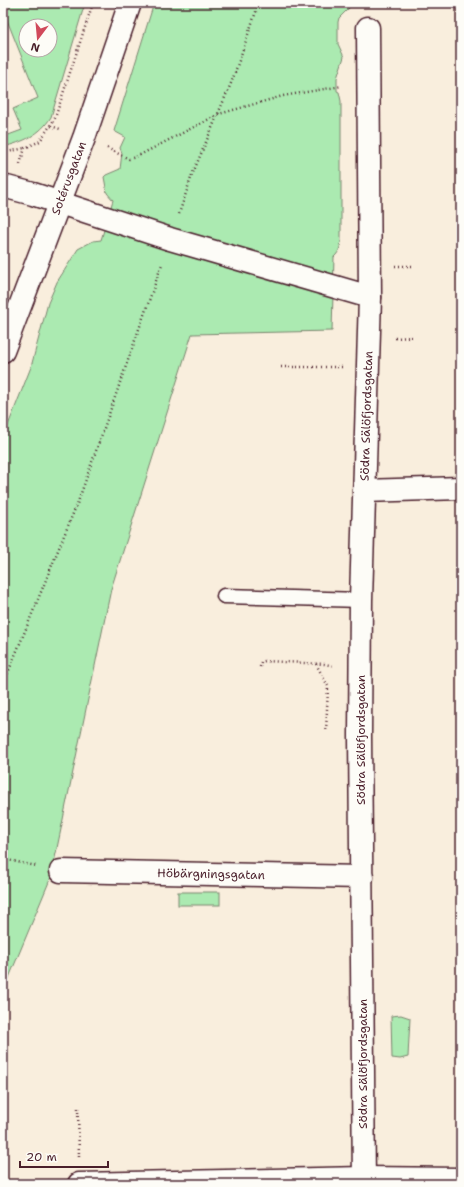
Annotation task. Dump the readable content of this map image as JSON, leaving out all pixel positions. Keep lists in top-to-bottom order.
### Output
{
  "streets": {
    "street": ["Sotérusgatan", "Södra Sälöfjordsgatan", "Höbärgningsgatan"]
  },
  "crossings": [
    ["Södra Sälöfjordsgatan", "Höbärgningsgatan"]
  ],
  "scale_bar": "20 m",
  "north": "bottom"
}
